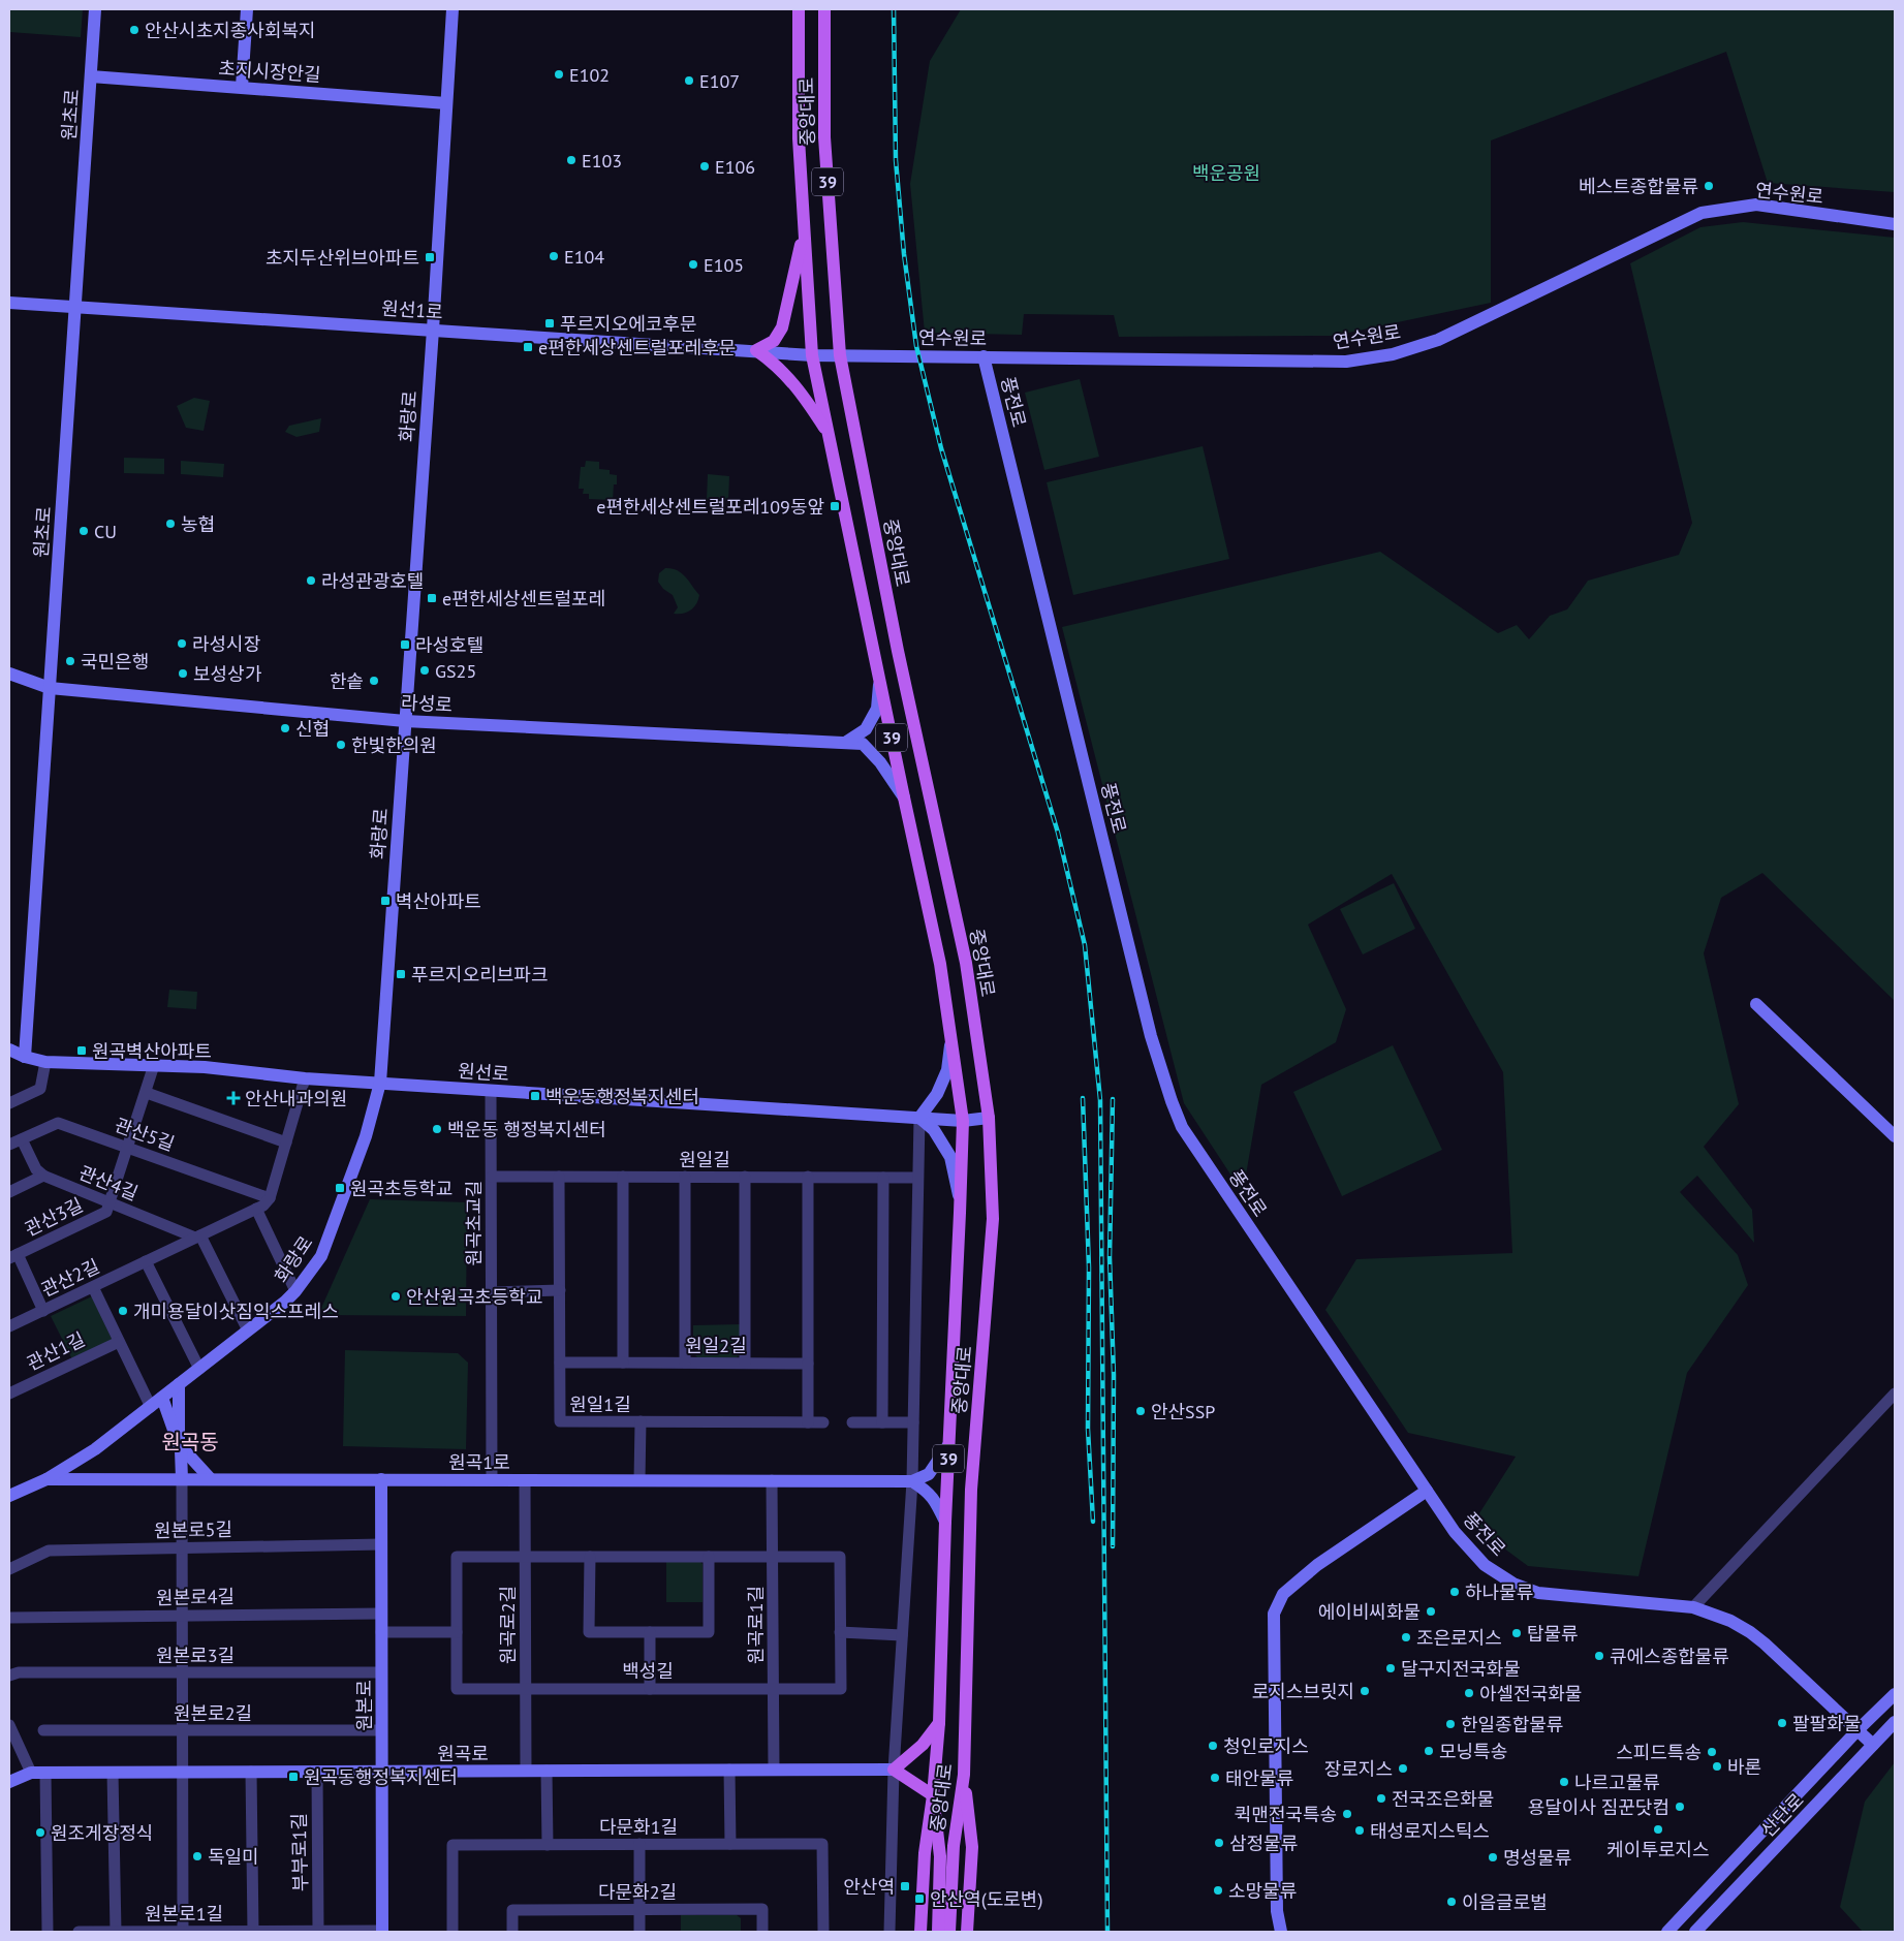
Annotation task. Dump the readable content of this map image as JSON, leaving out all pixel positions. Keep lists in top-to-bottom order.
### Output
{
  "streets": {
    "main road": ["중앙대로", "39"],
    "street": [
      "초지시장안길",
      "원초로",
      "연수원로",
      "원선1로",
      "풍전로",
      "화랑로",
      "라성로",
      "원선로",
      "관산5길",
      "원일길",
      "관산4길",
      "관산3길",
      "원곡초교길",
      "관산2길",
      "원일2길",
      "관산1길",
      "원일1길",
      "원곡1로",
      "원본로5길",
      "원본로4길",
      "원곡로2길",
      "원곡로1길",
      "원본로3길",
      "백성길",
      "원본로",
      "원본로2길",
      "원곡로",
      "산단로",
      "다문화1길",
      "부부로1길",
      "다문화2길",
      "원본로1길"
    ]
  },
  "crossings": [
    ["초지시장안길", "원초로"],
    ["초지시장안길", "화랑로"],
    ["중앙대로", "39"],
    ["중앙대로", "연수원로"],
    ["중앙대로", "원선1로"],
    ["중앙대로", "원선로"],
    ["원초로", "원선1로"],
    ["원초로", "라성로"],
    ["원초로", "원선로"],
    ["39", "연수원로"],
    ["39", "원선1로"],
    ["39", "라성로"],
    ["39", "원선로"],
    ["연수원로", "원선1로"],
    ["연수원로", "풍전로"],
    ["원선1로", "화랑로"],
    ["풍전로", "산단로"],
    ["화랑로", "라성로"],
    ["화랑로", "원선로"],
    ["화랑로", "원곡1로"],
    ["원선로", "원곡초교길"],
    ["관산5길", "관산2길"],
    ["원일길", "원곡초교길"],
    ["원일길", "원일1길"],
    ["관산4길", "관산3길"],
    ["관산4길", "관산2길"],
    ["원곡초교길", "원곡1로"],
    ["원일2길", "원일1길"],
    ["원곡1로", "원곡로2길"],
    ["원곡1로", "원곡로1길"],
    ["원곡1로", "원본로"],
    ["원본로5길", "원본로"],
    ["원본로4길", "원본로"],
    ["원곡로2길", "백성길"],
    ["원곡로2길", "원곡로"],
    ["원곡로1길", "백성길"],
    ["원곡로1길", "원곡로"],
    ["원본로3길", "원본로"],
    ["원본로", "원본로2길"],
    ["원본로", "원곡로"],
    ["원본로", "원본로1길"],
    ["원곡로", "부부로1길"],
    ["부부로1길", "원본로1길"]
  ],
  "districts": ["원곡동"],
  "parks": ["백운공원"],
  "places": {
    "other": [
      "안산시초지종사회복지",
      "E102",
      "E107",
      "E103",
      "E106",
      "베스트종합물류",
      "E104",
      "E105",
      "농협",
      "CU",
      "라성관광호텔",
      "라성시장",
      "국민은행",
      "GS25",
      "보성상가",
      "한솥",
      "신협",
      "한빛한의원",
      "백운동 행정복지센터",
      "안산원곡초등학교",
      "개미용달이삿짐익스프레스",
      "안산SSP",
      "하나물류",
      "에이비씨화물",
      "탑물류",
      "조은로지스",
      "큐에스종합물류",
      "달구지전국화물",
      "로지스브릿지",
      "아셀전국화물",
      "팔팔화물",
      "한일종합물류",
      "청인로지스",
      "모닝특송",
      "스피드특송",
      "바론",
      "장로지스",
      "태안물류",
      "나르고물류",
      "전국조은화물",
      "용달이사 짐꾼닷컴",
      "퀵맨전국특송",
      "케이투로지스",
      "태성로지스틱스",
      "원조게장정식",
      "삼정물류",
      "독일미",
      "명성물류",
      "소망물류",
      "이음글로벌"
    ],
    "transit": [
      "초지두산위브아파트",
      "푸르지오에코후문",
      "e편한세상센트럴포레후문",
      "e편한세상센트럴포레109동앞",
      "e편한세상센트럴포레",
      "라성호텔",
      "벽산아파트",
      "푸르지오리브파크",
      "원곡벽산아파트",
      "백운동행정복지센터",
      "원곡초등학교",
      "원곡동행정복지센터",
      "안산역",
      "안산역(도로변)"
    ],
    "health": ["안산내과의원"]
  }
}
